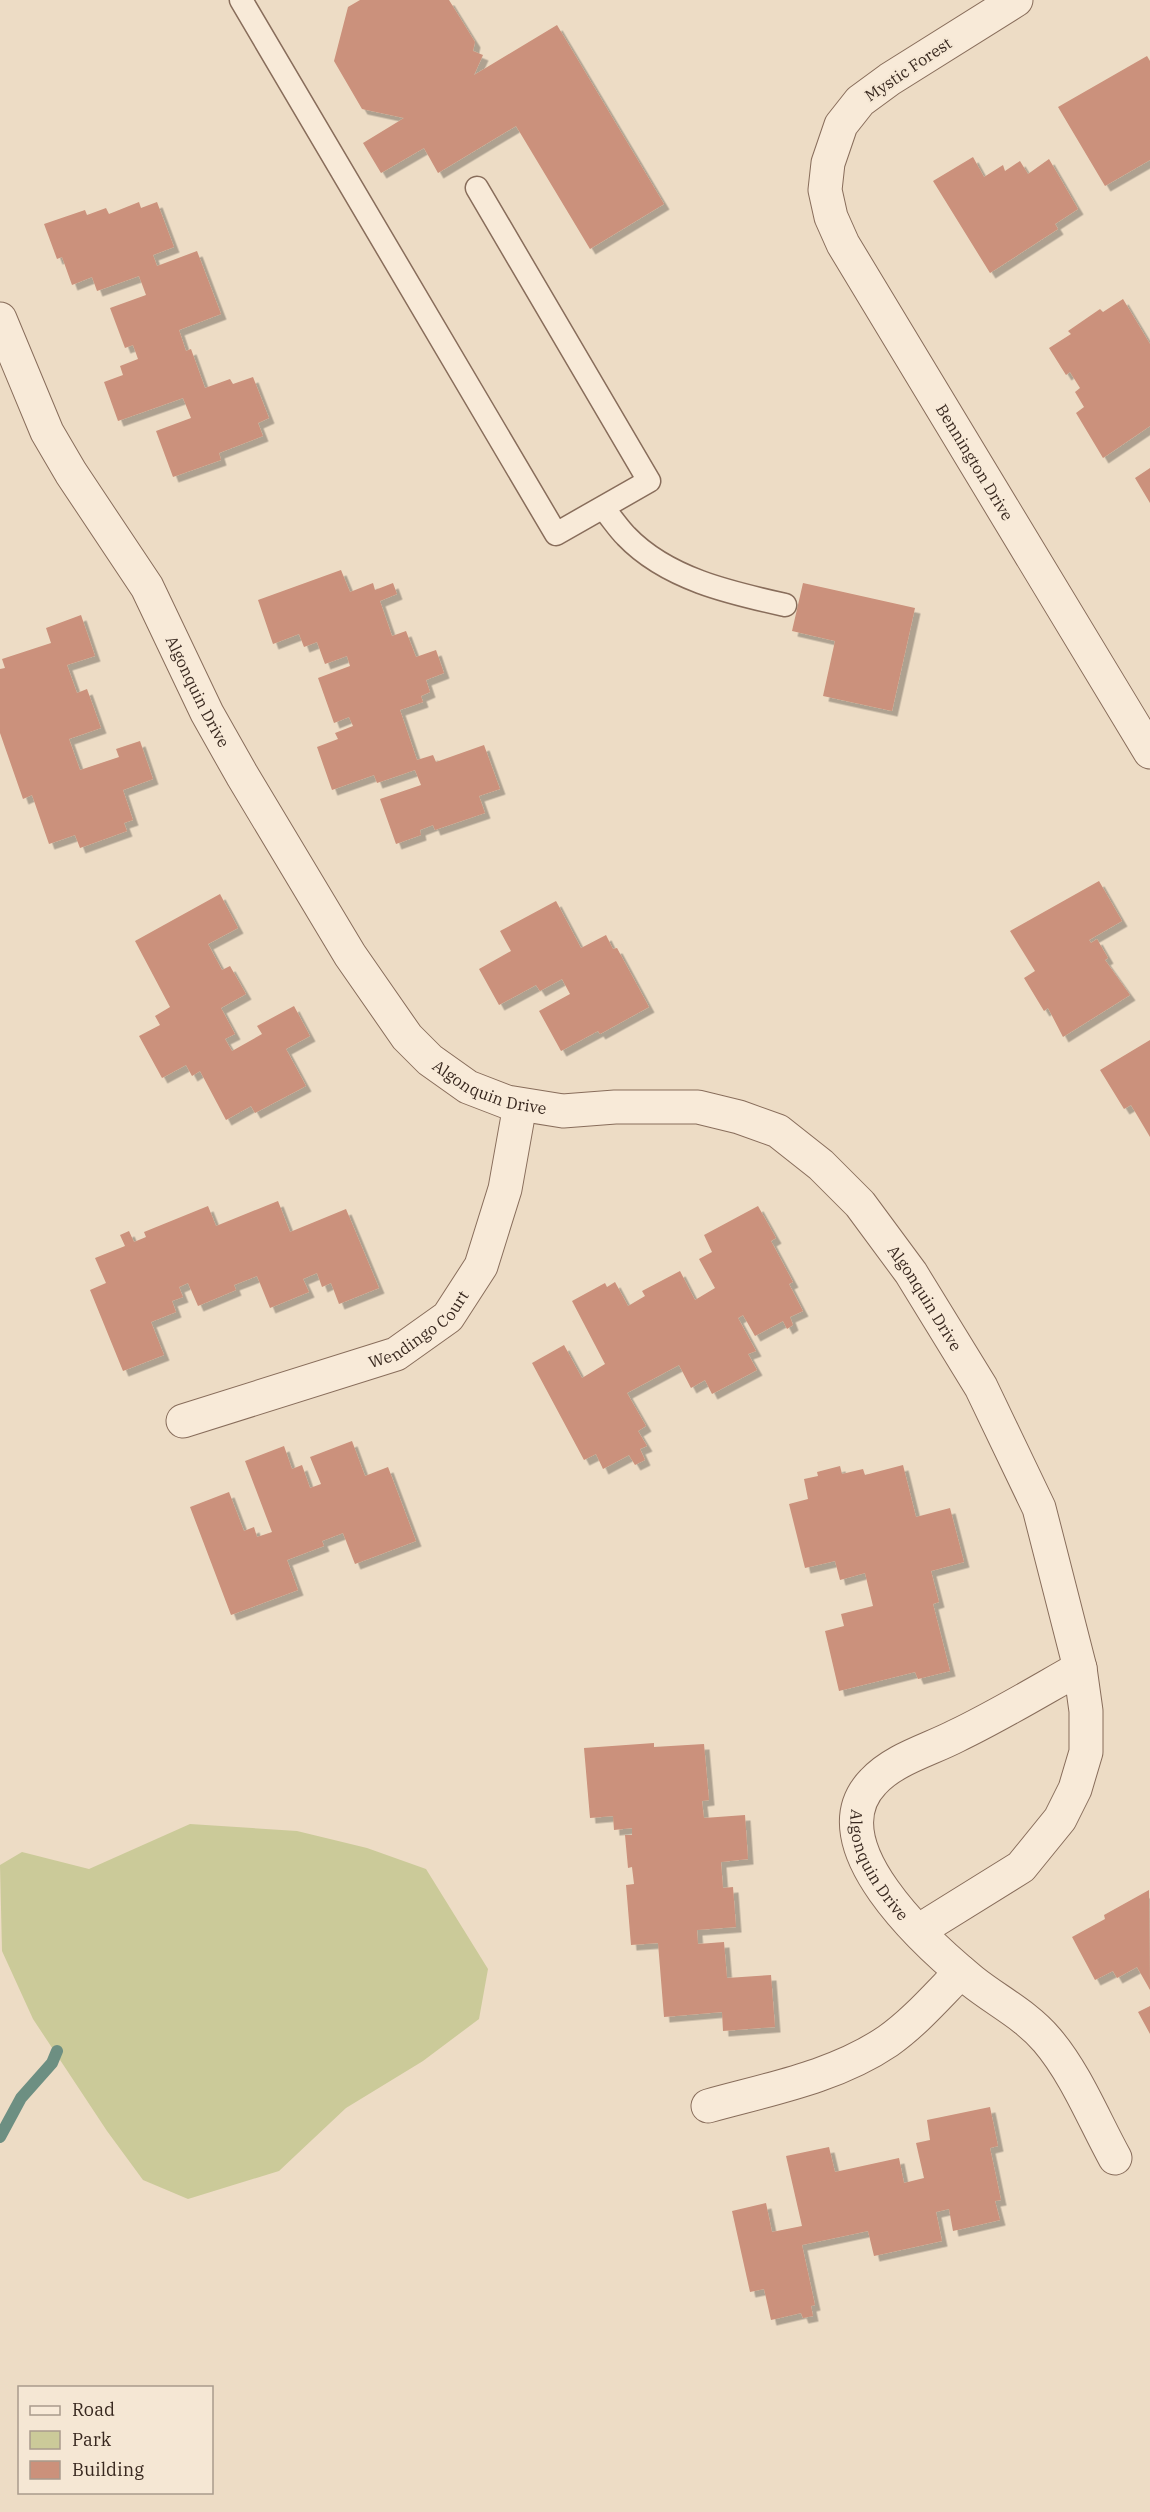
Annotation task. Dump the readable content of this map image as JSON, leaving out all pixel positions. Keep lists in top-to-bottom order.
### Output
{
  "streets": {
    "street": [
      "Mystic Forest",
      "Bennington Drive",
      "Algonquin Drive",
      "Wendingo Court"
    ]
  },
  "crossings": [
    ["Mystic Forest", "Bennington Drive"],
    ["Algonquin Drive", "Wendingo Court"]
  ],
  "legend": ["Road", "Park", "Building"]
}
